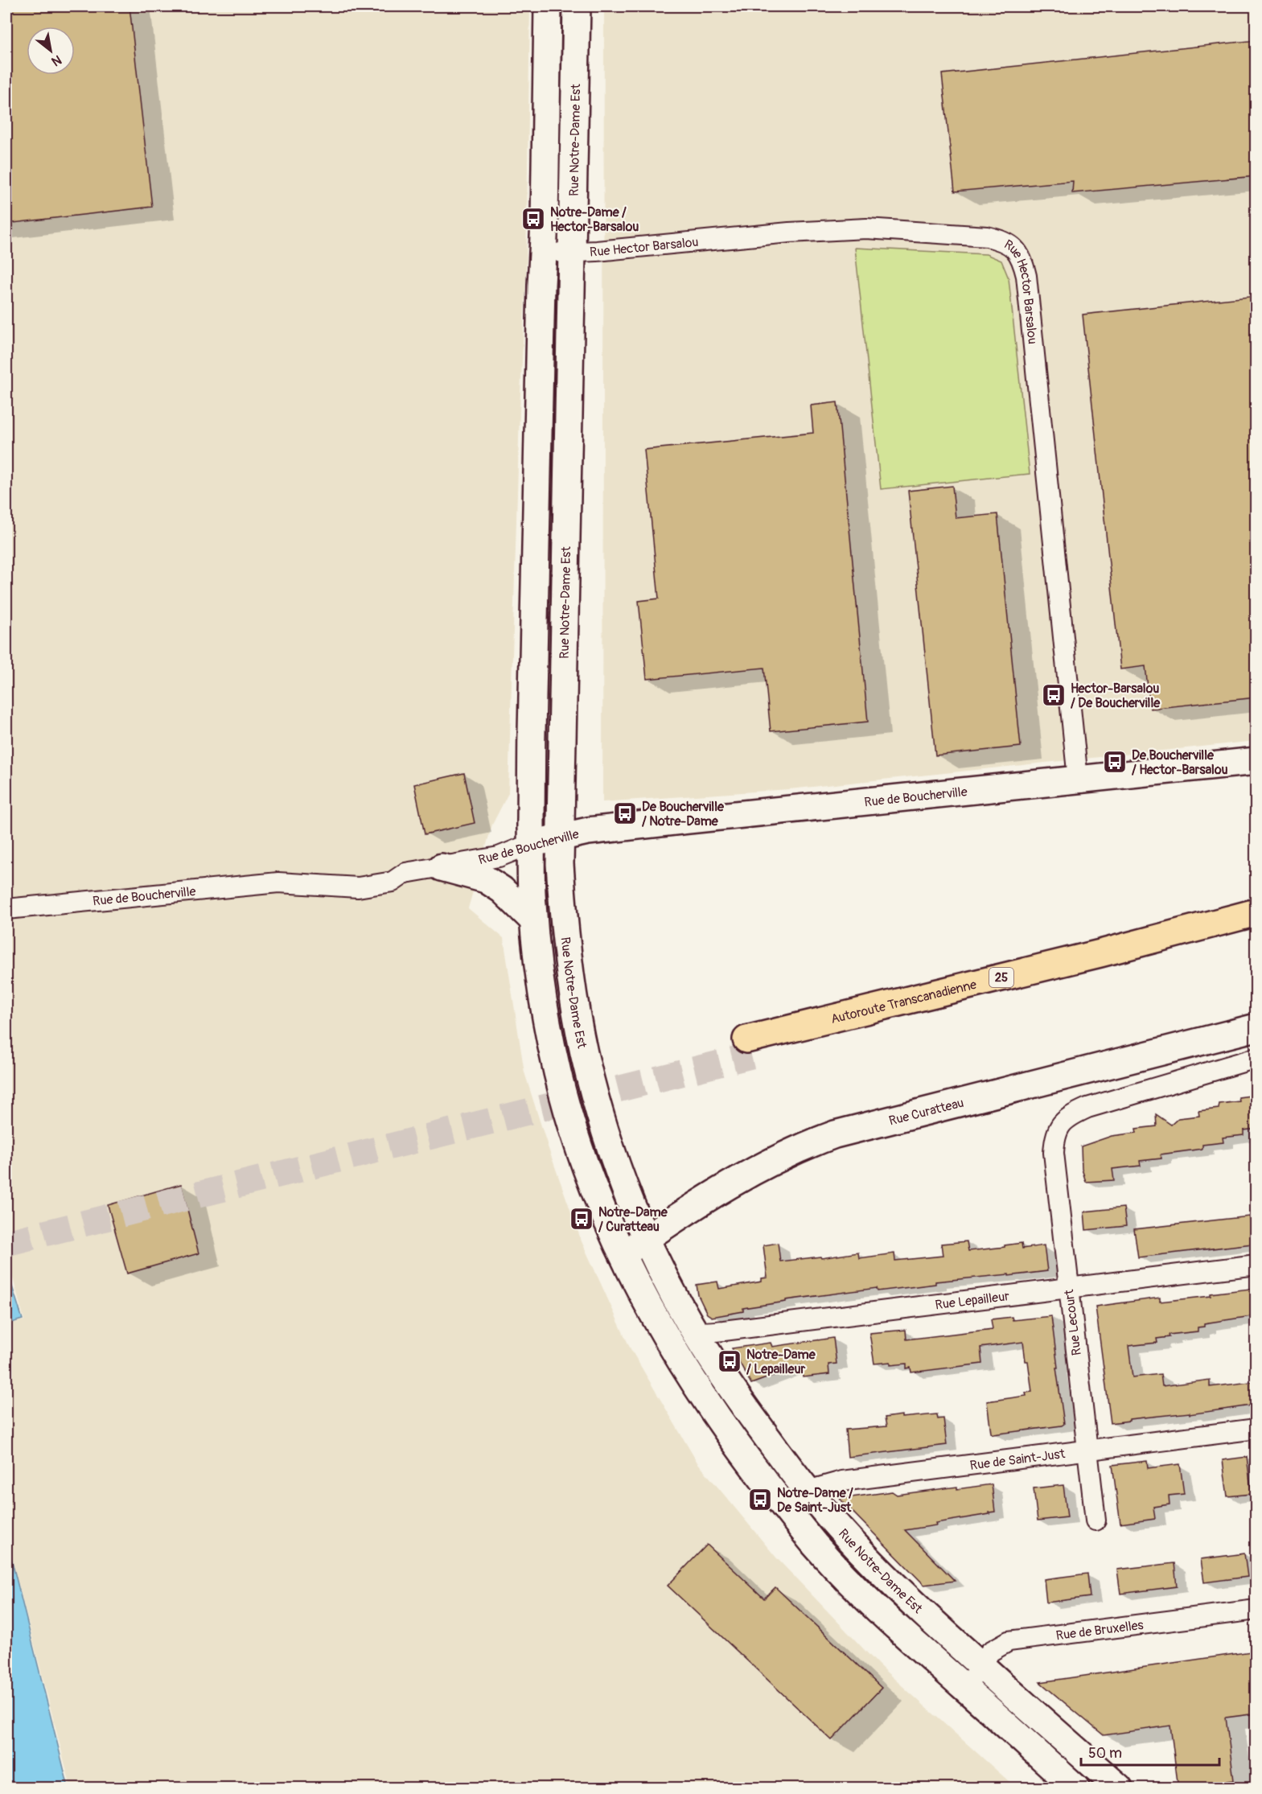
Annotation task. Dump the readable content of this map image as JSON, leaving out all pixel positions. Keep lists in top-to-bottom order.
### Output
{
  "streets": {
    "highway": ["25", "Autoroute Transcanadienne"],
    "main road": ["Rue Notre-Dame Est", "Rue de Boucherville", "Rue Curatteau"],
    "street": [
      "Rue Hector Barsalou",
      "Rue Lepailleur",
      "Rue Lecourt",
      "Rue de Saint-Just",
      "Rue de Bruxelles"
    ]
  },
  "crossings": [
    ["Rue Notre-Dame Est", "Rue Hector Barsalou"],
    ["Rue Notre-Dame Est", "Rue de Boucherville"],
    ["Rue Notre-Dame Est", "Rue Curatteau"],
    ["Rue Notre-Dame Est", "Rue Lepailleur"],
    ["Rue Notre-Dame Est", "Rue de Saint-Just"],
    ["Rue Notre-Dame Est", "Rue de Bruxelles"],
    ["Rue Hector Barsalou", "Rue de Boucherville"],
    ["Rue Lepailleur", "Rue Lecourt"],
    ["Rue Lecourt", "Rue de Saint-Just"]
  ],
  "places": {
    "bus stop": [
      "Notre-Dame / Hector-Barsalou",
      "Hector-Barsalou / De Boucherville",
      "De Boucherville / Hector-Barsalou",
      "De Boucherville / Notre-Dame",
      "Notre-Dame / Curatteau",
      "Notre-Dame / Lepailleur",
      "Notre-Dame / De Saint-Just"
    ]
  },
  "scale_bar": "50 m",
  "north": "bottom right"
}
